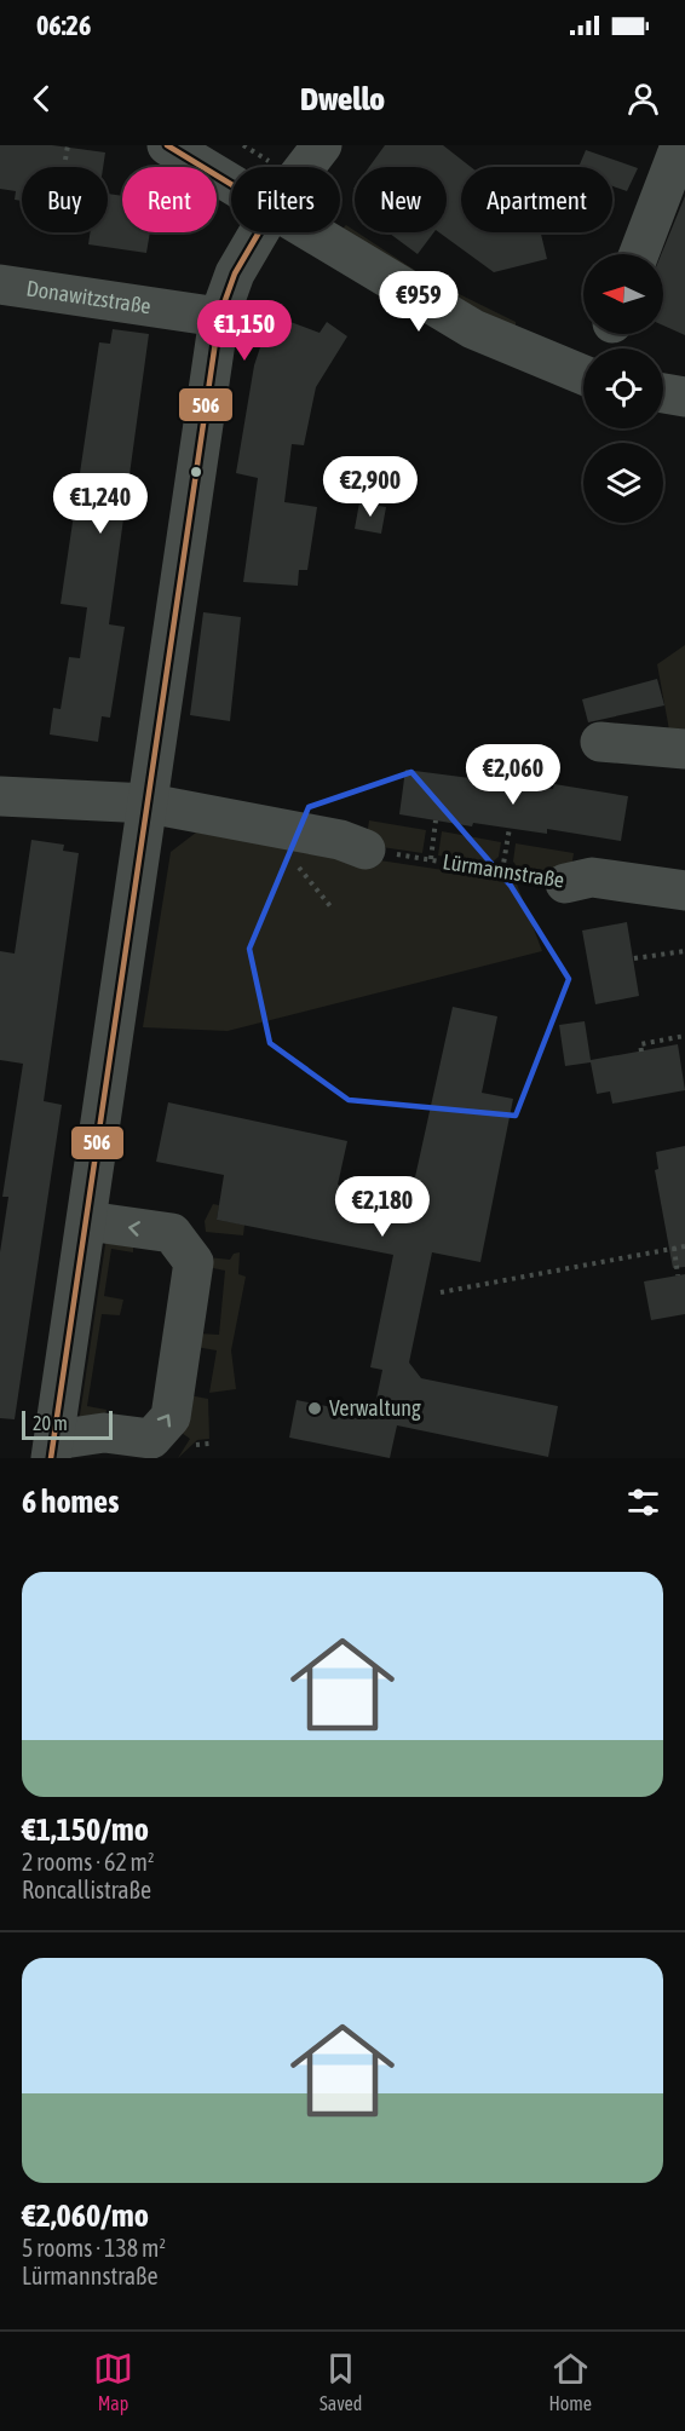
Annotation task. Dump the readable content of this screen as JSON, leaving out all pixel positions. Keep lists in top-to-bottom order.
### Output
{
  "streets": {
    "street": ["Donawitzstraße", "Lürmannstraße"]
  },
  "places": ["Verwaltung"],
  "lines": ["transit line 506"],
  "scale_bar": "20 m",
  "north": "left",
  "page": {
    "status": "06:26",
    "header": "Dwello",
    "chip": [
      "Buy",
      "Rent",
      "Filters",
      "New",
      "Apartment"
    ],
    "price": [
      "€959",
      "€1,150",
      "€2,900",
      "€1,240",
      "€2,060",
      "€2,180"
    ],
    "scale": "20 m",
    "heading": "6 homes",
    "list": [
      {
        "name": "€1,150/mo",
        "note": "2 rooms · 62 m² · Roncallistraße"
      },
      {
        "name": "€2,060/mo",
        "note": "5 rooms · 138 m² · Lürmannstraße"
      }
    ],
    "tabs": ["Map", "Saved", "Home"]
  }
}
